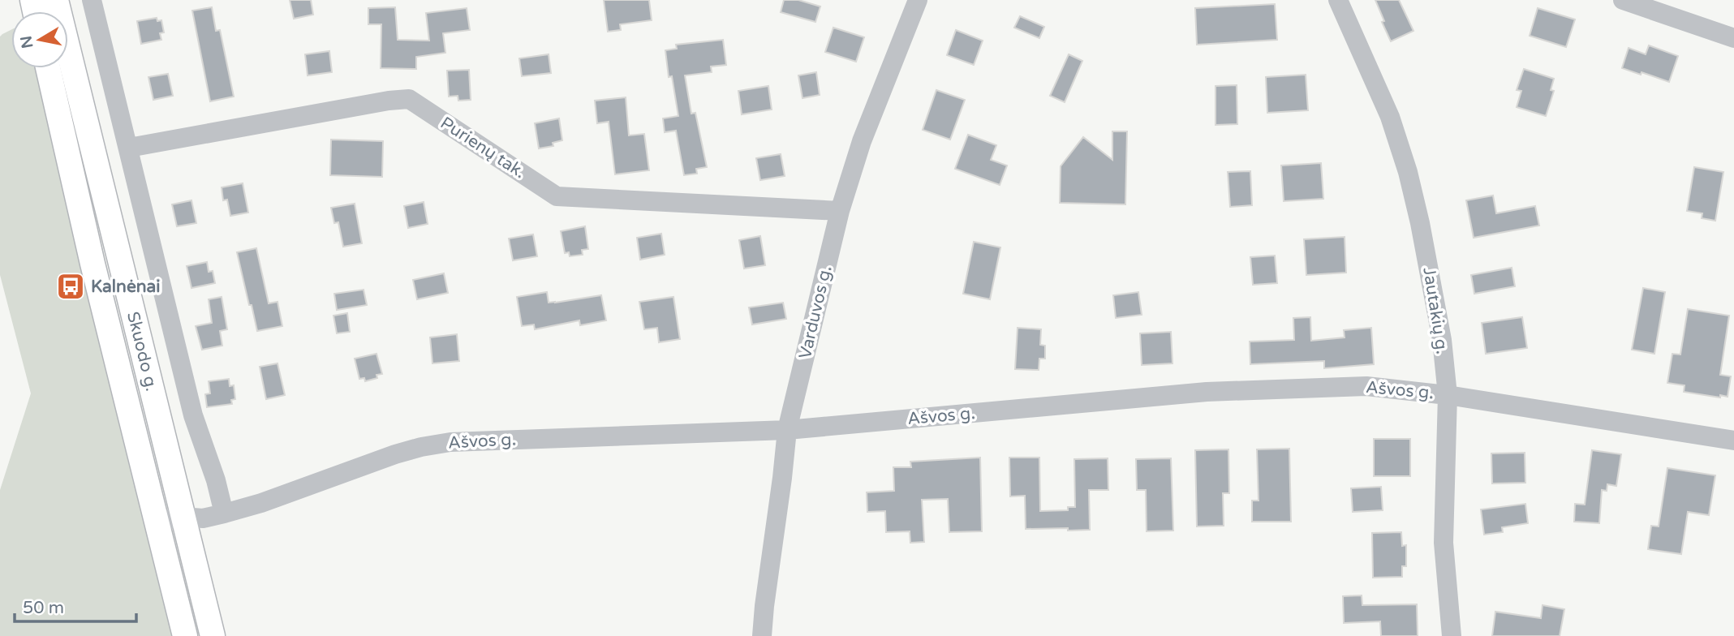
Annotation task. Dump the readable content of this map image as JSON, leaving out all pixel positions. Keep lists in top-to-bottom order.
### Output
{
  "streets": {
    "main road": ["Skuodo g."],
    "street": [
      "Purienų tak.",
      "Jautakių g.",
      "Varduvos g.",
      "Ašvos g."
    ]
  },
  "crossings": [
    ["Purienų tak.", "Varduvos g."],
    ["Jautakių g.", "Ašvos g."],
    ["Varduvos g.", "Ašvos g."],
    ["Skuodo g.", "Ašvos g."]
  ],
  "places": {
    "bus stop": ["Kalnėnai"]
  },
  "scale_bar": "50 m",
  "north": "left"
}
